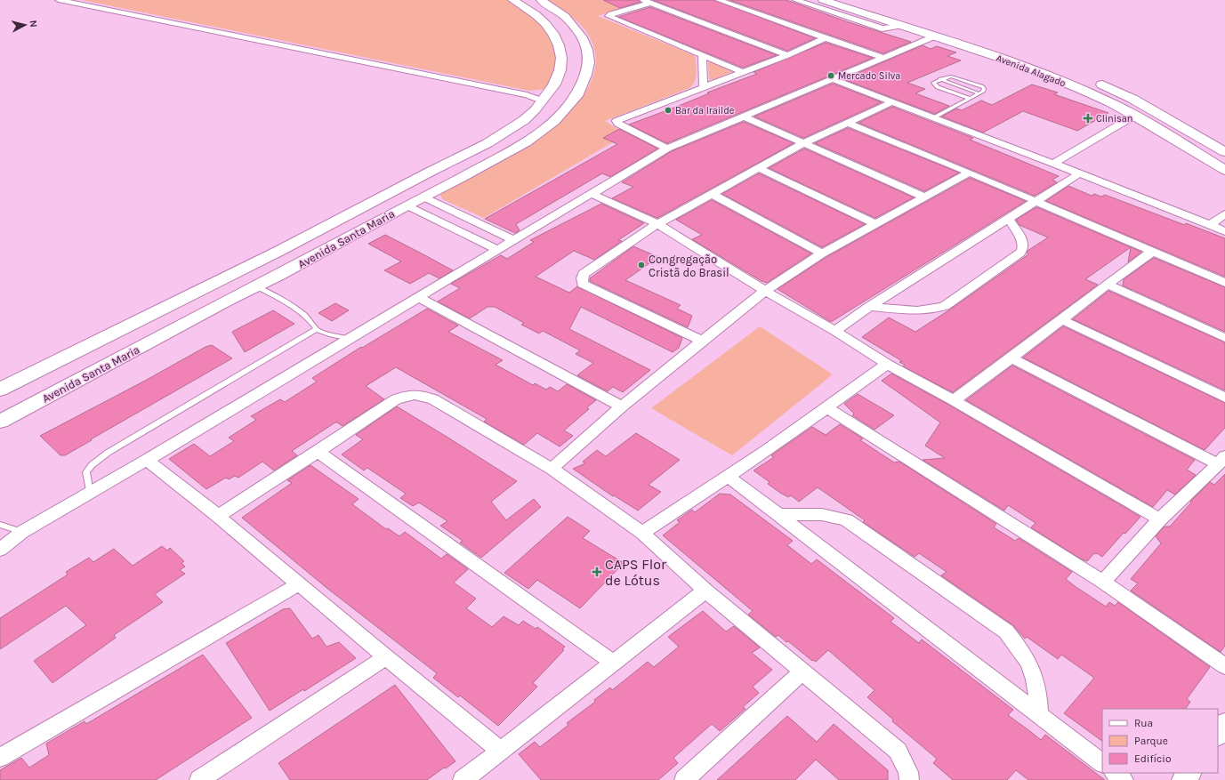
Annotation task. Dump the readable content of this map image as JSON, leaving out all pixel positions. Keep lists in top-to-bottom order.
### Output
{
  "streets": {
    "main road": ["Avenida Alagado", "Avenida Santa Maria"]
  },
  "places": {
    "other": ["Mercado Silva", "Bar da Irailde", "Congregação Cristã do Brasil"],
    "health": ["Clinisan", "CAPS Flor de Lótus"]
  },
  "legend": ["Rua", "Parque", "Edifício"],
  "north": "right"
}
